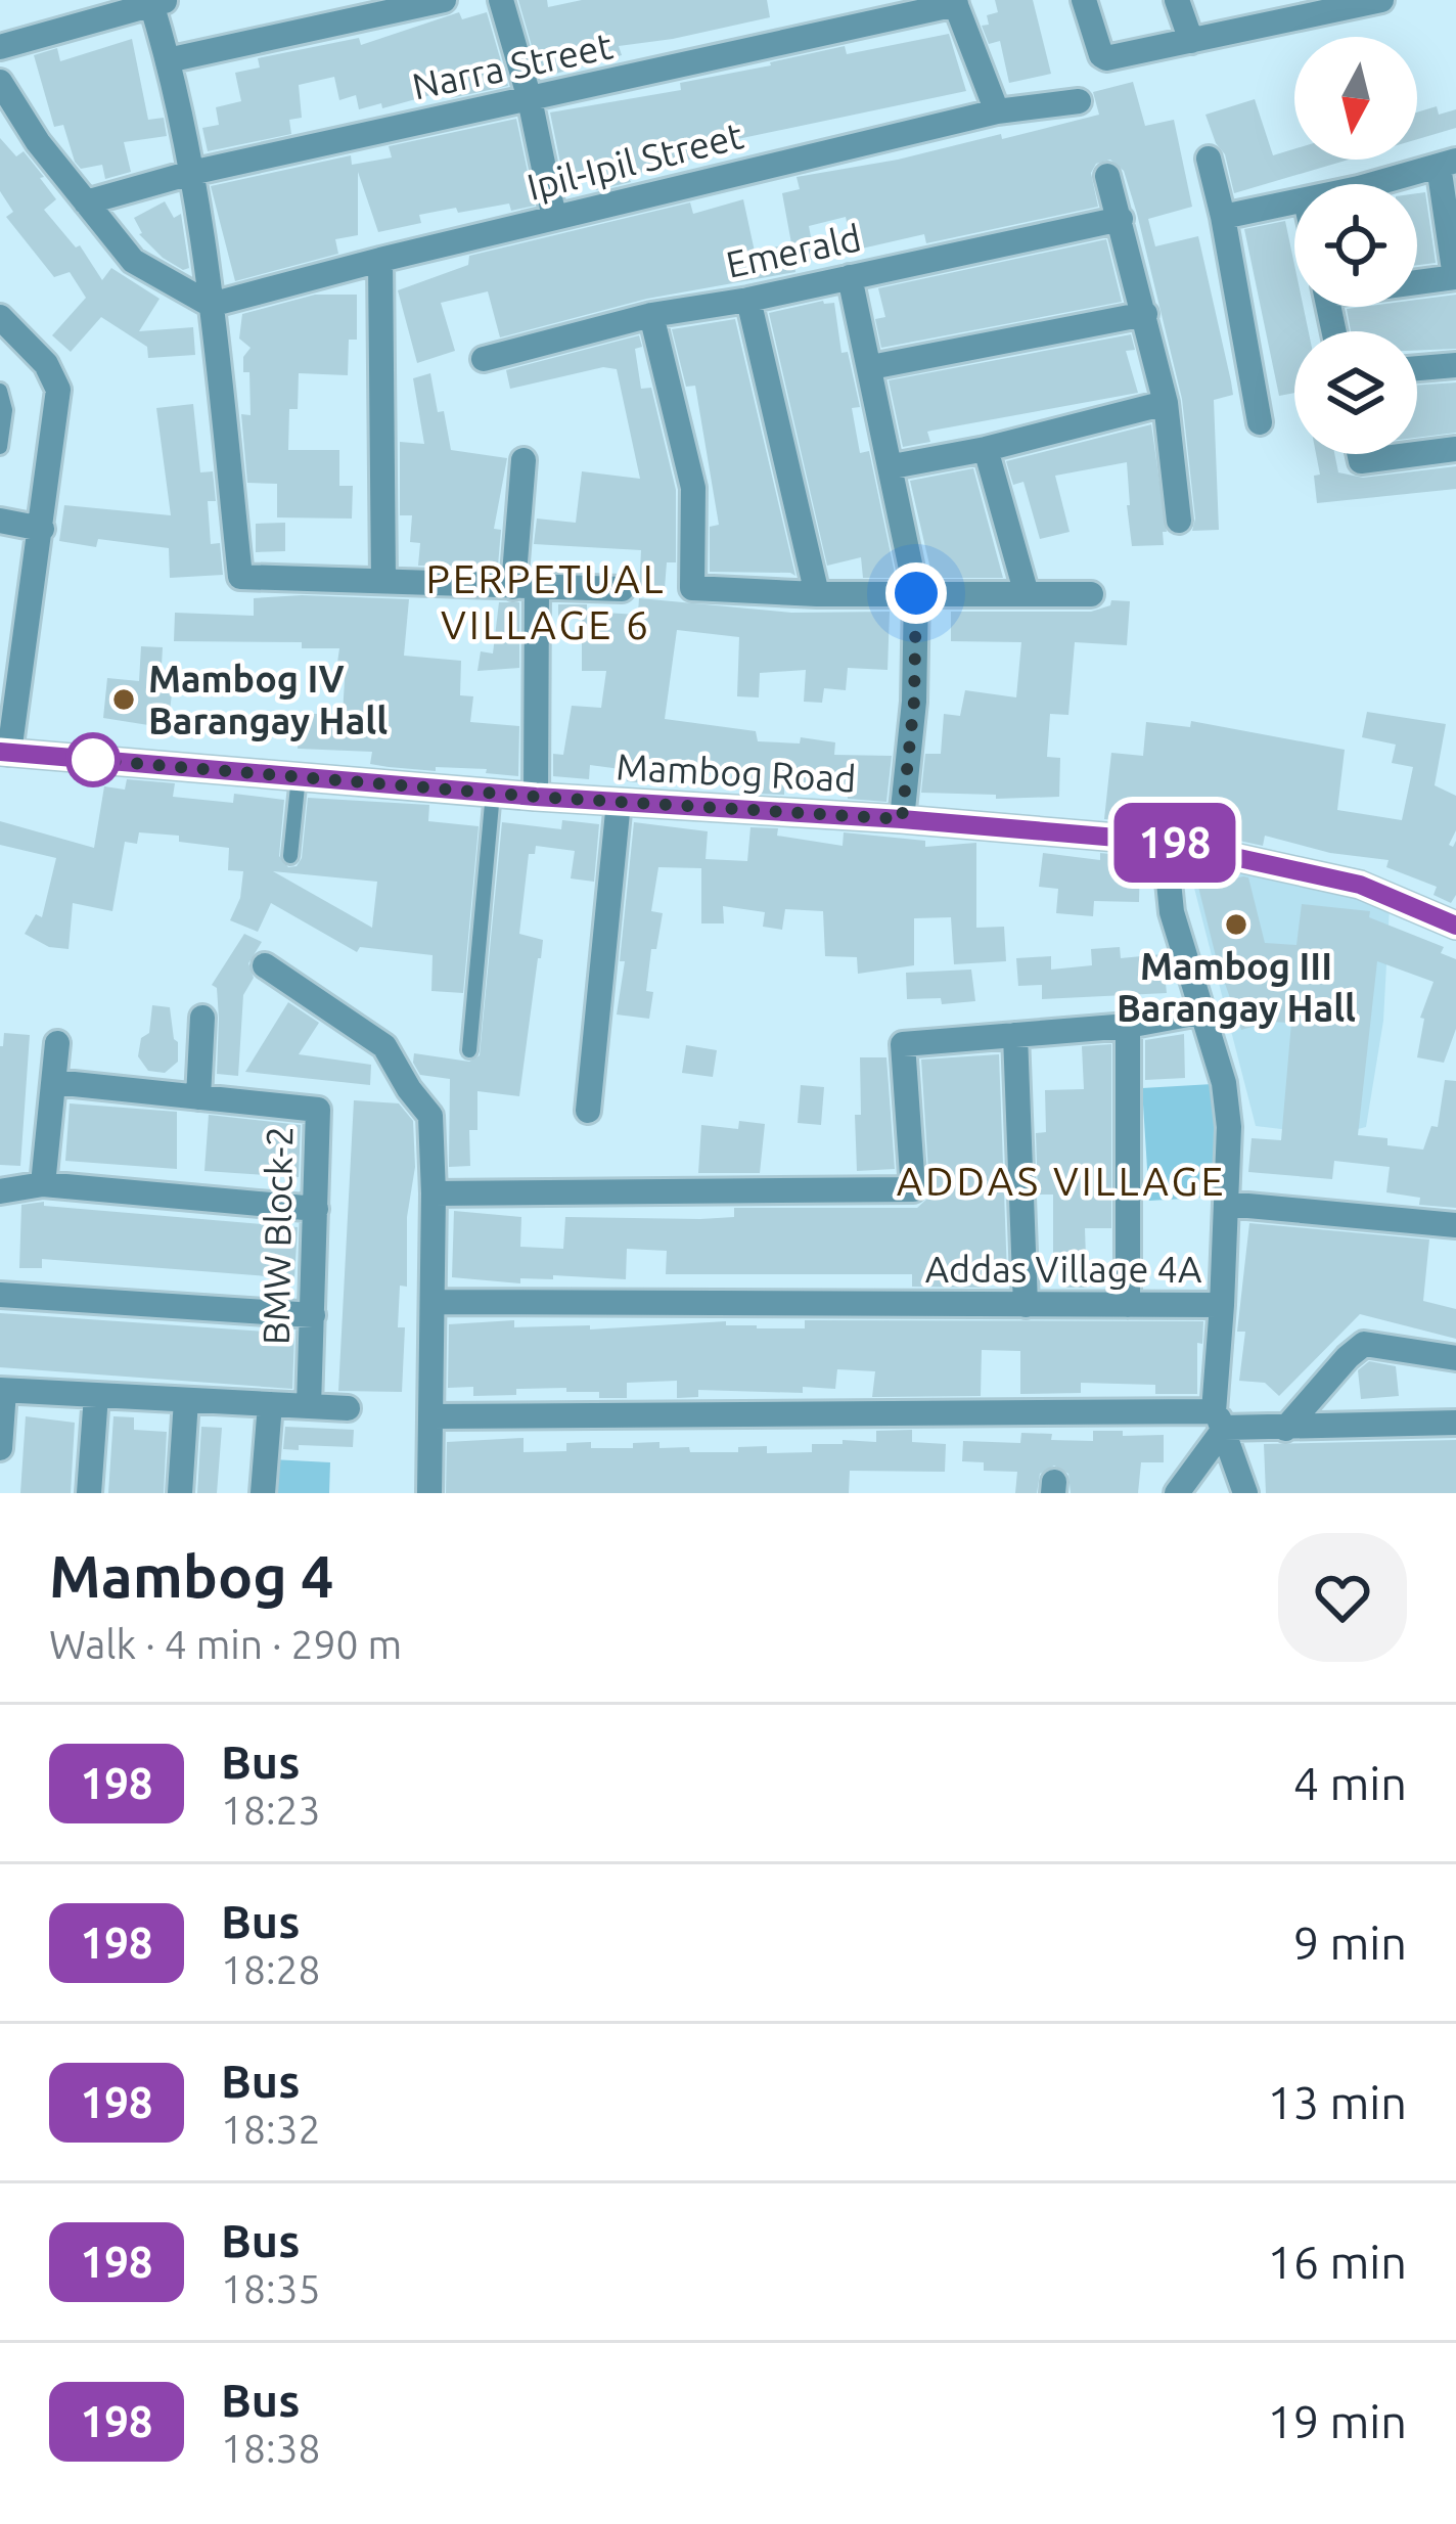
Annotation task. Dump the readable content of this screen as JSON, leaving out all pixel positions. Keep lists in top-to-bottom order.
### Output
{
  "streets": {
    "main road": ["Mambog Road"],
    "street": [
      "Narra Street",
      "Ipil-Ipil Street",
      "Emerald",
      "BMW Block-2",
      "Addas Village 4A"
    ]
  },
  "crossings": [
    ["Mambog Road", "Addas Village 4A"]
  ],
  "districts": ["PERPETUAL VILLAGE 6", "ADDAS VILLAGE"],
  "places": ["Mambog IV Barangay Hall", "Mambog III Barangay Hall"],
  "lines": ["bus line 198"],
  "north": "bottom",
  "page": {
    "on_map": "198",
    "heading": ["Mambog 4", "Walk · 4 min · 290 m"],
    "list": [
      {
        "mark": "198",
        "name": "Bus",
        "note": "18:23",
        "value": "4 min"
      },
      {
        "mark": "198",
        "name": "Bus",
        "note": "18:28",
        "value": "9 min"
      },
      {
        "mark": "198",
        "name": "Bus",
        "note": "18:32",
        "value": "13 min"
      },
      {
        "mark": "198",
        "name": "Bus",
        "note": "18:35",
        "value": "16 min"
      },
      {
        "mark": "198",
        "name": "Bus",
        "note": "18:38",
        "value": "19 min"
      }
    ]
  }
}
